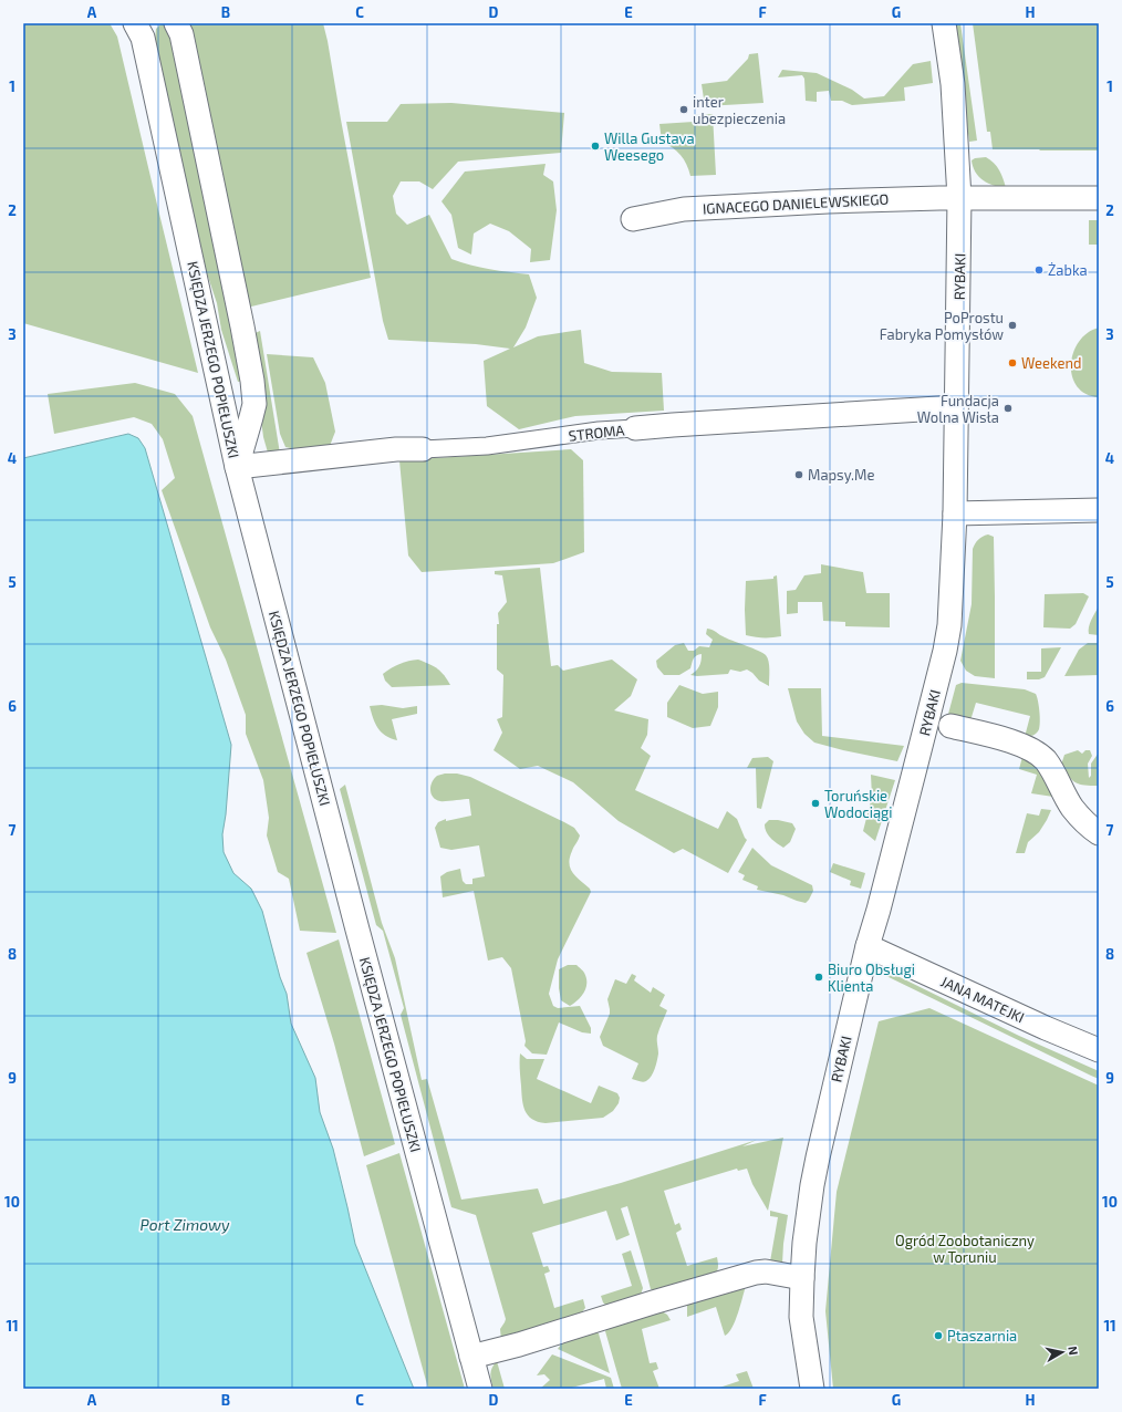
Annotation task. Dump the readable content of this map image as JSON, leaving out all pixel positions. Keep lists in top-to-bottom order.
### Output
{
  "streets": {
    "street": [
      "IGNACEGO DANIELEWSKIEGO",
      "RYBAKI",
      "KSIĘDZA JERZEGO POPIEŁUSZKI",
      "STROMA",
      "JANA MATEJKI"
    ]
  },
  "crossings": [
    ["IGNACEGO DANIELEWSKIEGO", "RYBAKI"],
    ["RYBAKI", "STROMA"],
    ["RYBAKI", "JANA MATEJKI"],
    ["KSIĘDZA JERZEGO POPIEŁUSZKI", "STROMA"]
  ],
  "water": ["Port Zimowy"],
  "parks": ["Ogród Zoobotaniczny w Toruniu"],
  "places": [
    "inter ubezpieczenia",
    "Willa Gustava Weesego",
    "Żabka",
    "PoProstu Fabryka Pomysłów",
    "Weekend",
    "Fundacja Wolna Wisła",
    "Mapsy.Me",
    "Toruńskie Wodociągi",
    "Biuro Obsługi Klienta",
    "Ptaszarnia"
  ],
  "north": "right",
  "grid": {
    "columns": [
      "A",
      "B",
      "C",
      "D",
      "E",
      "F",
      "G",
      "H"
    ],
    "rows": [
      "1",
      "2",
      "3",
      "4",
      "5",
      "6",
      "7",
      "8",
      "9",
      "10",
      "11"
    ]
  }
}
